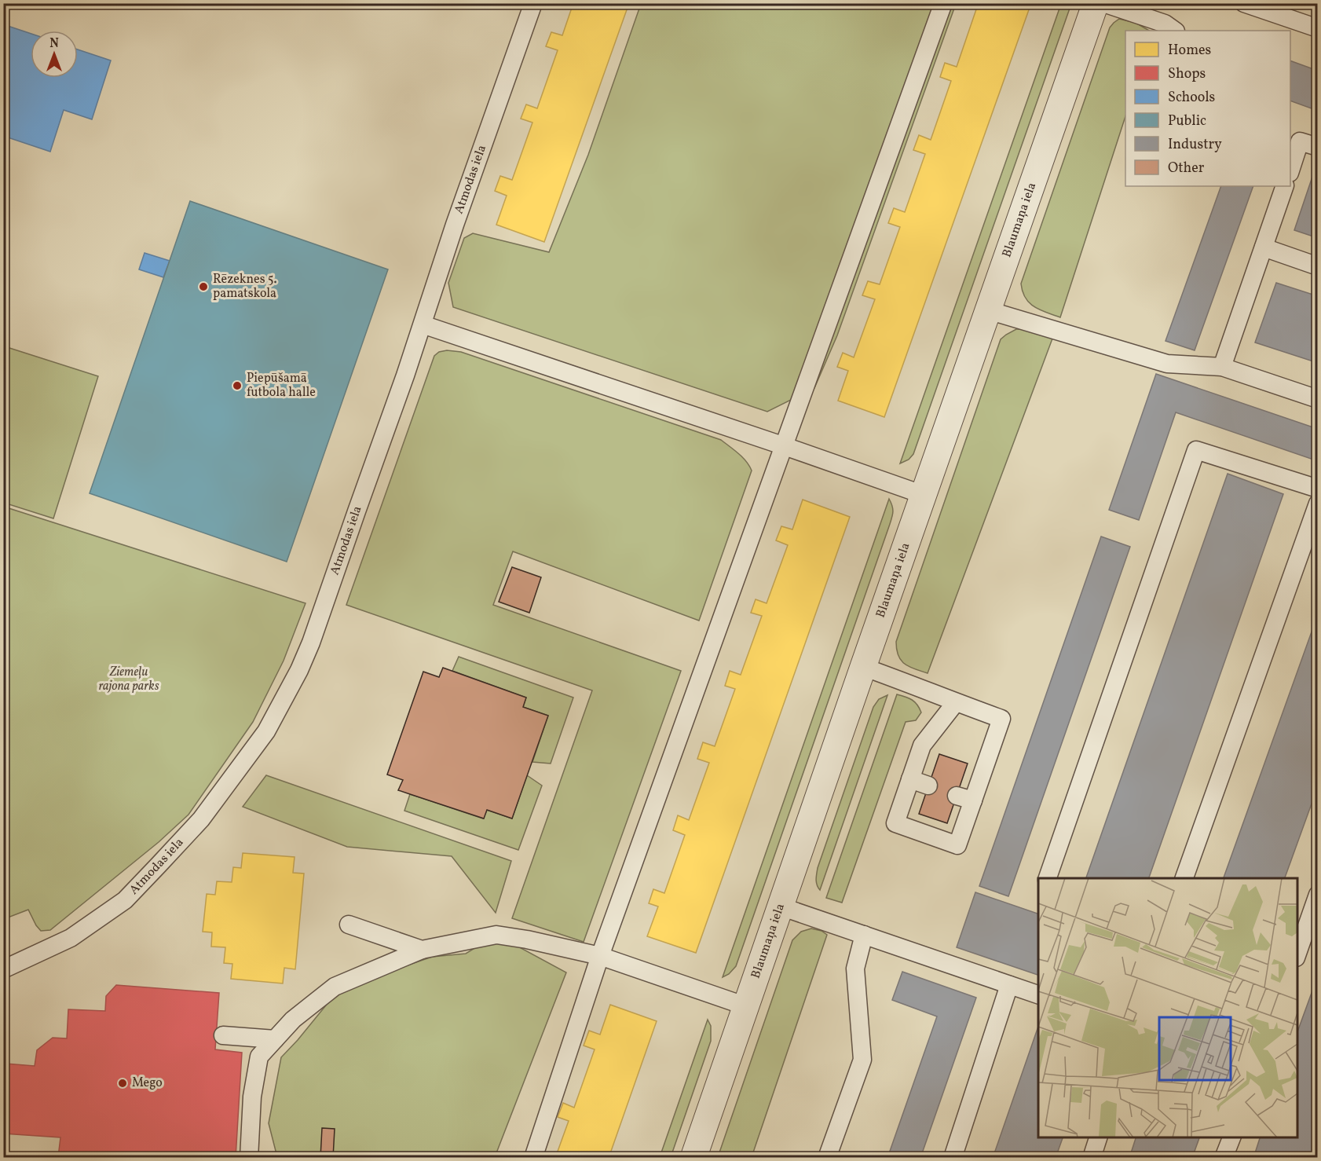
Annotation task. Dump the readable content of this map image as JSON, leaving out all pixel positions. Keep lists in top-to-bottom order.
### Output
{
  "streets": {
    "street": ["Blaumaņa iela"],
    "lane": ["Atmodas iela"]
  },
  "parks": ["Ziemeļu rajona parks"],
  "places": ["Rēzeknes 5. pamatskola", "Piepūšamā futbola halle", "Mego"],
  "legend": [
    "Homes",
    "Shops",
    "Schools",
    "Public",
    "Industry",
    "Other"
  ],
  "north": "top"
}
